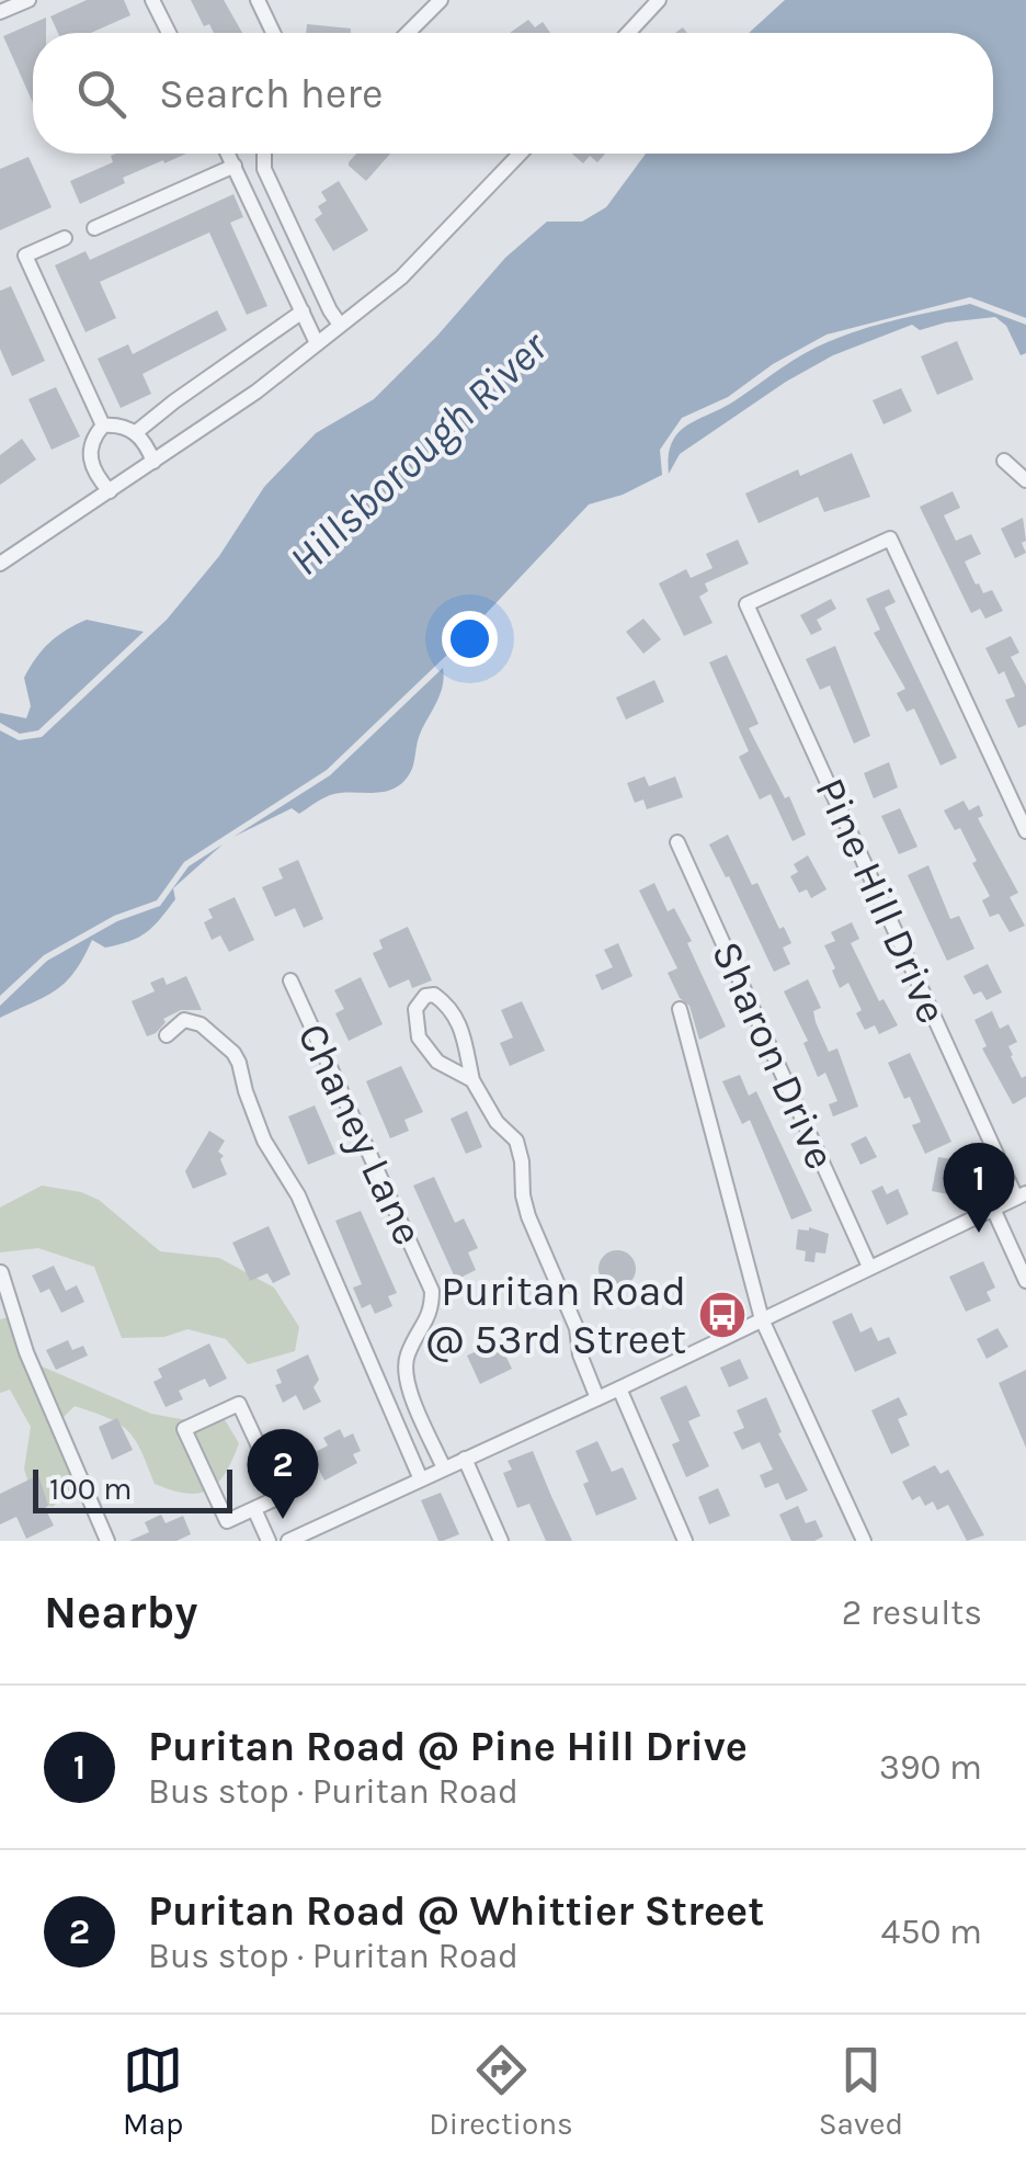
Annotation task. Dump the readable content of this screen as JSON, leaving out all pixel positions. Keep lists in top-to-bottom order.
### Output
{
  "streets": {
    "street": ["Pine Hill Drive", "Sharon Drive", "Chaney Lane"]
  },
  "water": ["Hillsborough River"],
  "places": {
    "bus stop": ["Puritan Road @ 53rd Street"]
  },
  "scale_bar": "100 m",
  "page": {
    "search": "Search here",
    "pins": ["1", "2"],
    "scale": "100 m",
    "heading": ["Nearby", "2 results"],
    "list": [
      {
        "mark": "1",
        "name": "Puritan Road @ Pine Hill Drive",
        "note": "Bus stop · Puritan Road",
        "value": "390 m"
      },
      {
        "mark": "2",
        "name": "Puritan Road @ Whittier Street",
        "note": "Bus stop · Puritan Road",
        "value": "450 m"
      }
    ],
    "nav": ["Map", "Directions", "Saved"]
  }
}
